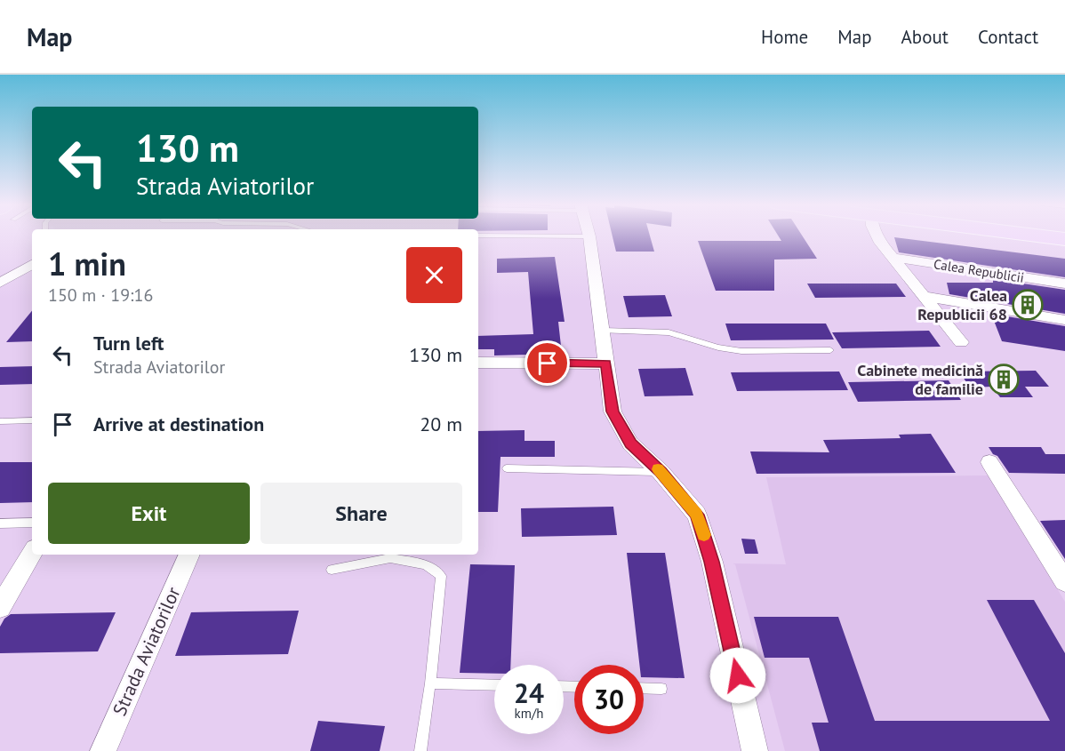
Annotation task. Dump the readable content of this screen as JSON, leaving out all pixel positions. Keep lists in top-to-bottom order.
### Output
{
  "streets": {
    "street": ["Calea Republicii", "Strada Aviatorilor"]
  },
  "places": {
    "building": ["Calea Republicii 68", "Cabinete medicină de familie"]
  },
  "page": {
    "header": "Map",
    "nav": [
      "Home",
      "Map",
      "About",
      "Contact"
    ],
    "turn": ["130 m", "Strada Aviatorilor"],
    "heading": ["1 min", "150 m · 19:16"],
    "list": [
      {
        "name": "Turn left",
        "note": "Strada Aviatorilor",
        "value": "130 m"
      },
      {
        "name": "Arrive at destination",
        "value": "20 m"
      }
    ],
    "buttons": ["Exit", "Share"],
    "speed": "24 km/h",
    "limit": "30"
  }
}
